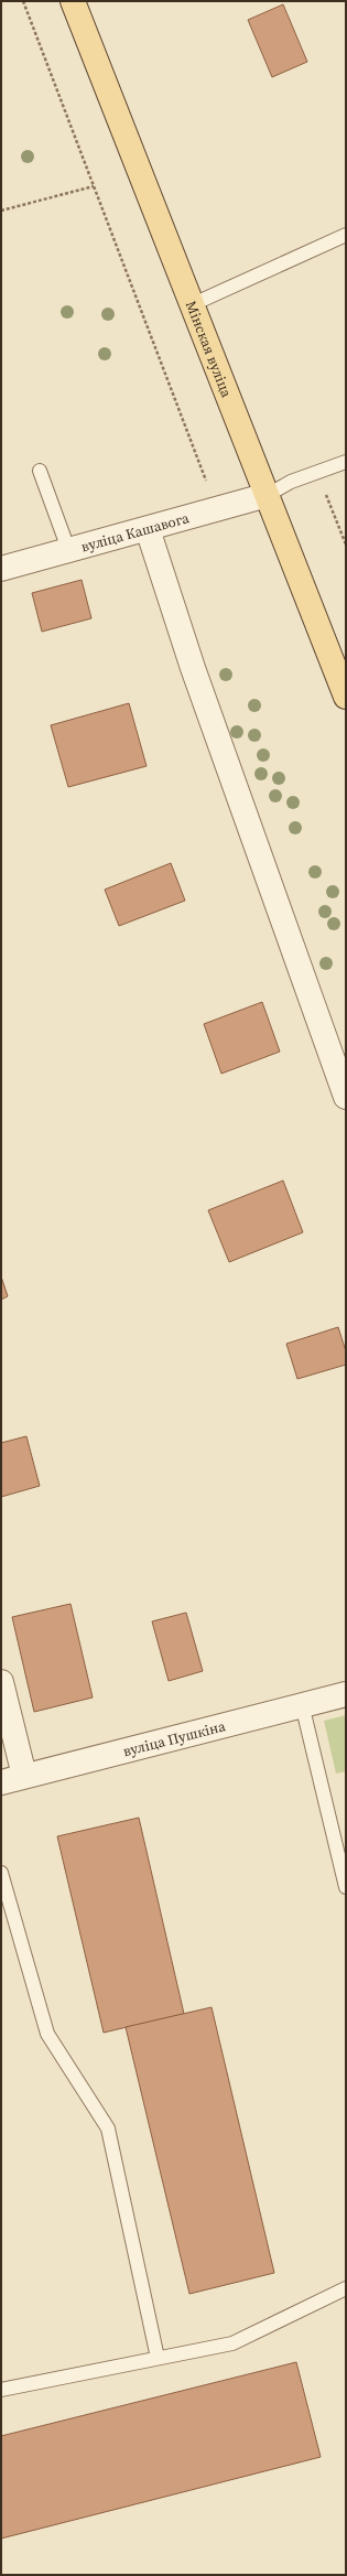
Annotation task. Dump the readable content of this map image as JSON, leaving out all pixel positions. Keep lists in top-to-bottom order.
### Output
{
  "streets": {
    "main road": ["Мінская вуліца"],
    "street": ["вуліца Кашавога", "вуліца Пушкіна"]
  },
  "crossings": [
    ["Мінская вуліца", "вуліца Кашавога"]
  ]
}
